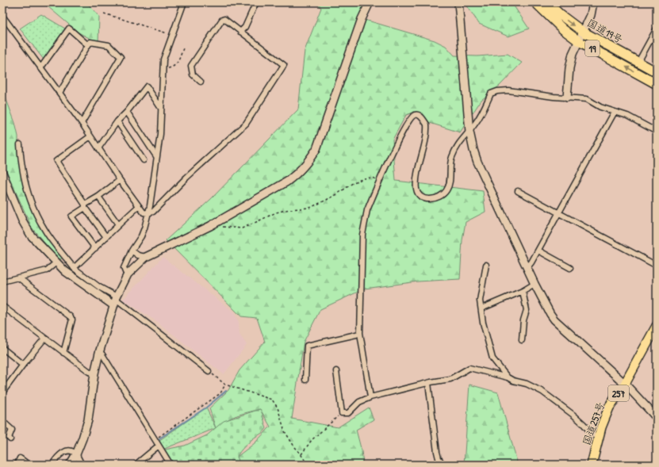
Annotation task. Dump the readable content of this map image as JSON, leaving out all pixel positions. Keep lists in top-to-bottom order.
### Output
{
  "streets": {
    "highway": [
      "国道19号",
      "19",
      "257",
      "国道257号"
    ]
  }
}
